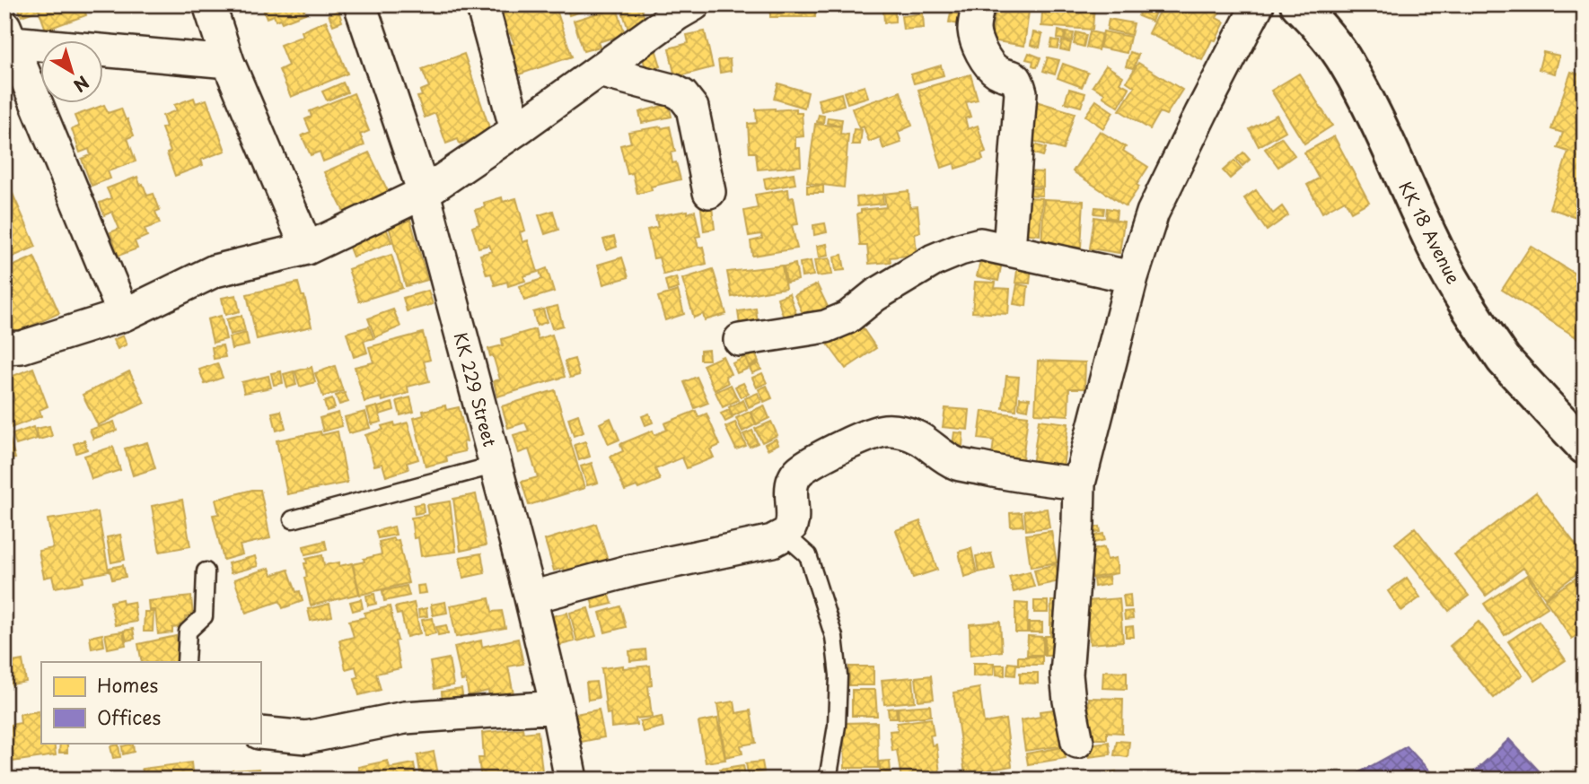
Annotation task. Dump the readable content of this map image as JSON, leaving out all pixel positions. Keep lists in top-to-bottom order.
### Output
{
  "streets": {
    "main road": ["KK 18 Avenue"],
    "street": ["KK 229 Street"]
  },
  "legend": ["Homes", "Offices"],
  "north": "bottom right"
}
